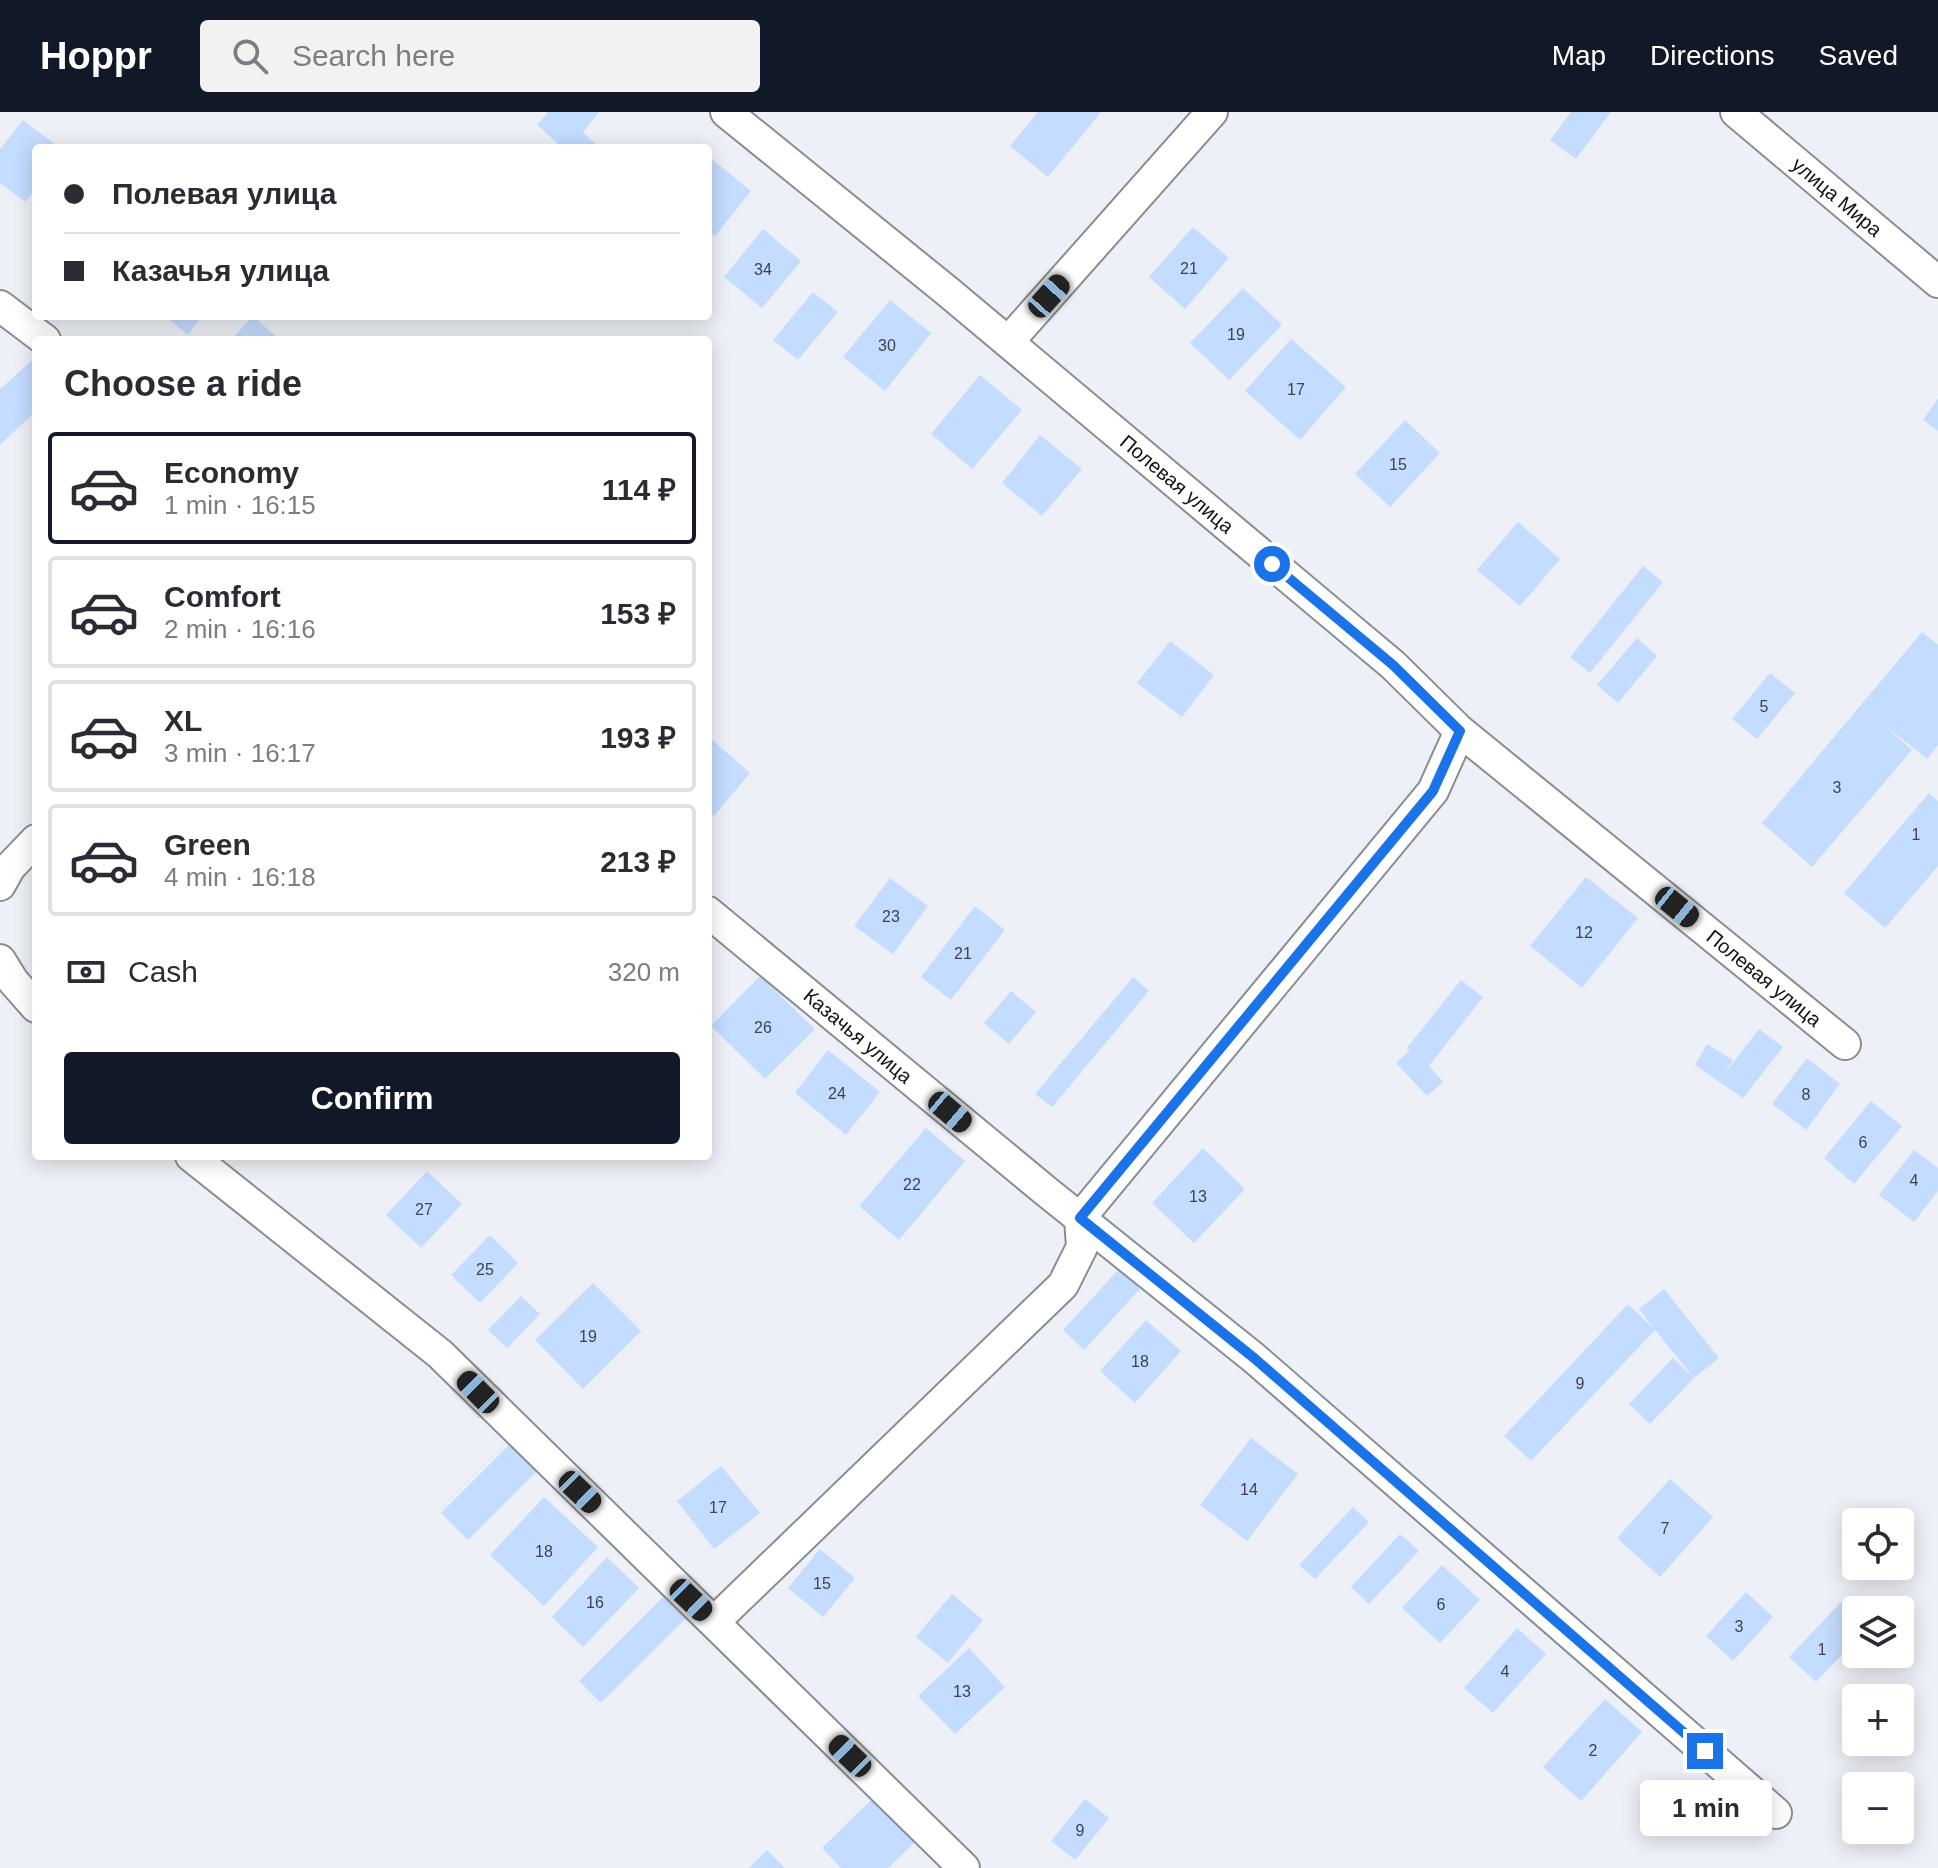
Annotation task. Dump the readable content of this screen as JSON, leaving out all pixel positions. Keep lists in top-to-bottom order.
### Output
{
  "streets": {
    "street": ["улица Мира", "Полевая улица", "Казачья улица"]
  },
  "house_numbers": [
    "21",
    "34",
    "19",
    "30",
    "17",
    "15",
    "5",
    "3",
    "1",
    "23",
    "12",
    "21",
    "26",
    "24",
    "8",
    "6",
    "4",
    "22",
    "13",
    "27",
    "25",
    "19",
    "18",
    "9",
    "14",
    "17",
    "7",
    "18",
    "15",
    "16",
    "6",
    "3",
    "1",
    "4",
    "13",
    "2",
    "9"
  ],
  "page": {
    "header": "Hoppr",
    "search": "Search here",
    "nav": ["Map", "Directions", "Saved"],
    "banner": ["Полевая улица", "Казачья улица"],
    "heading": "Choose a ride",
    "list": [
      {
        "name": "Economy",
        "note": "1 min · 16:15",
        "value": "114 ₽"
      },
      {
        "name": "Comfort",
        "note": "2 min · 16:16",
        "value": "153 ₽"
      },
      {
        "name": "XL",
        "note": "3 min · 16:17",
        "value": "193 ₽"
      },
      {
        "name": "Green",
        "note": "4 min · 16:18",
        "value": "213 ₽"
      }
    ],
    "pay": ["Cash", "320 m"],
    "buttons": "Confirm",
    "map_buttons": ["+", "−"],
    "bubble": "1 min"
  }
}
